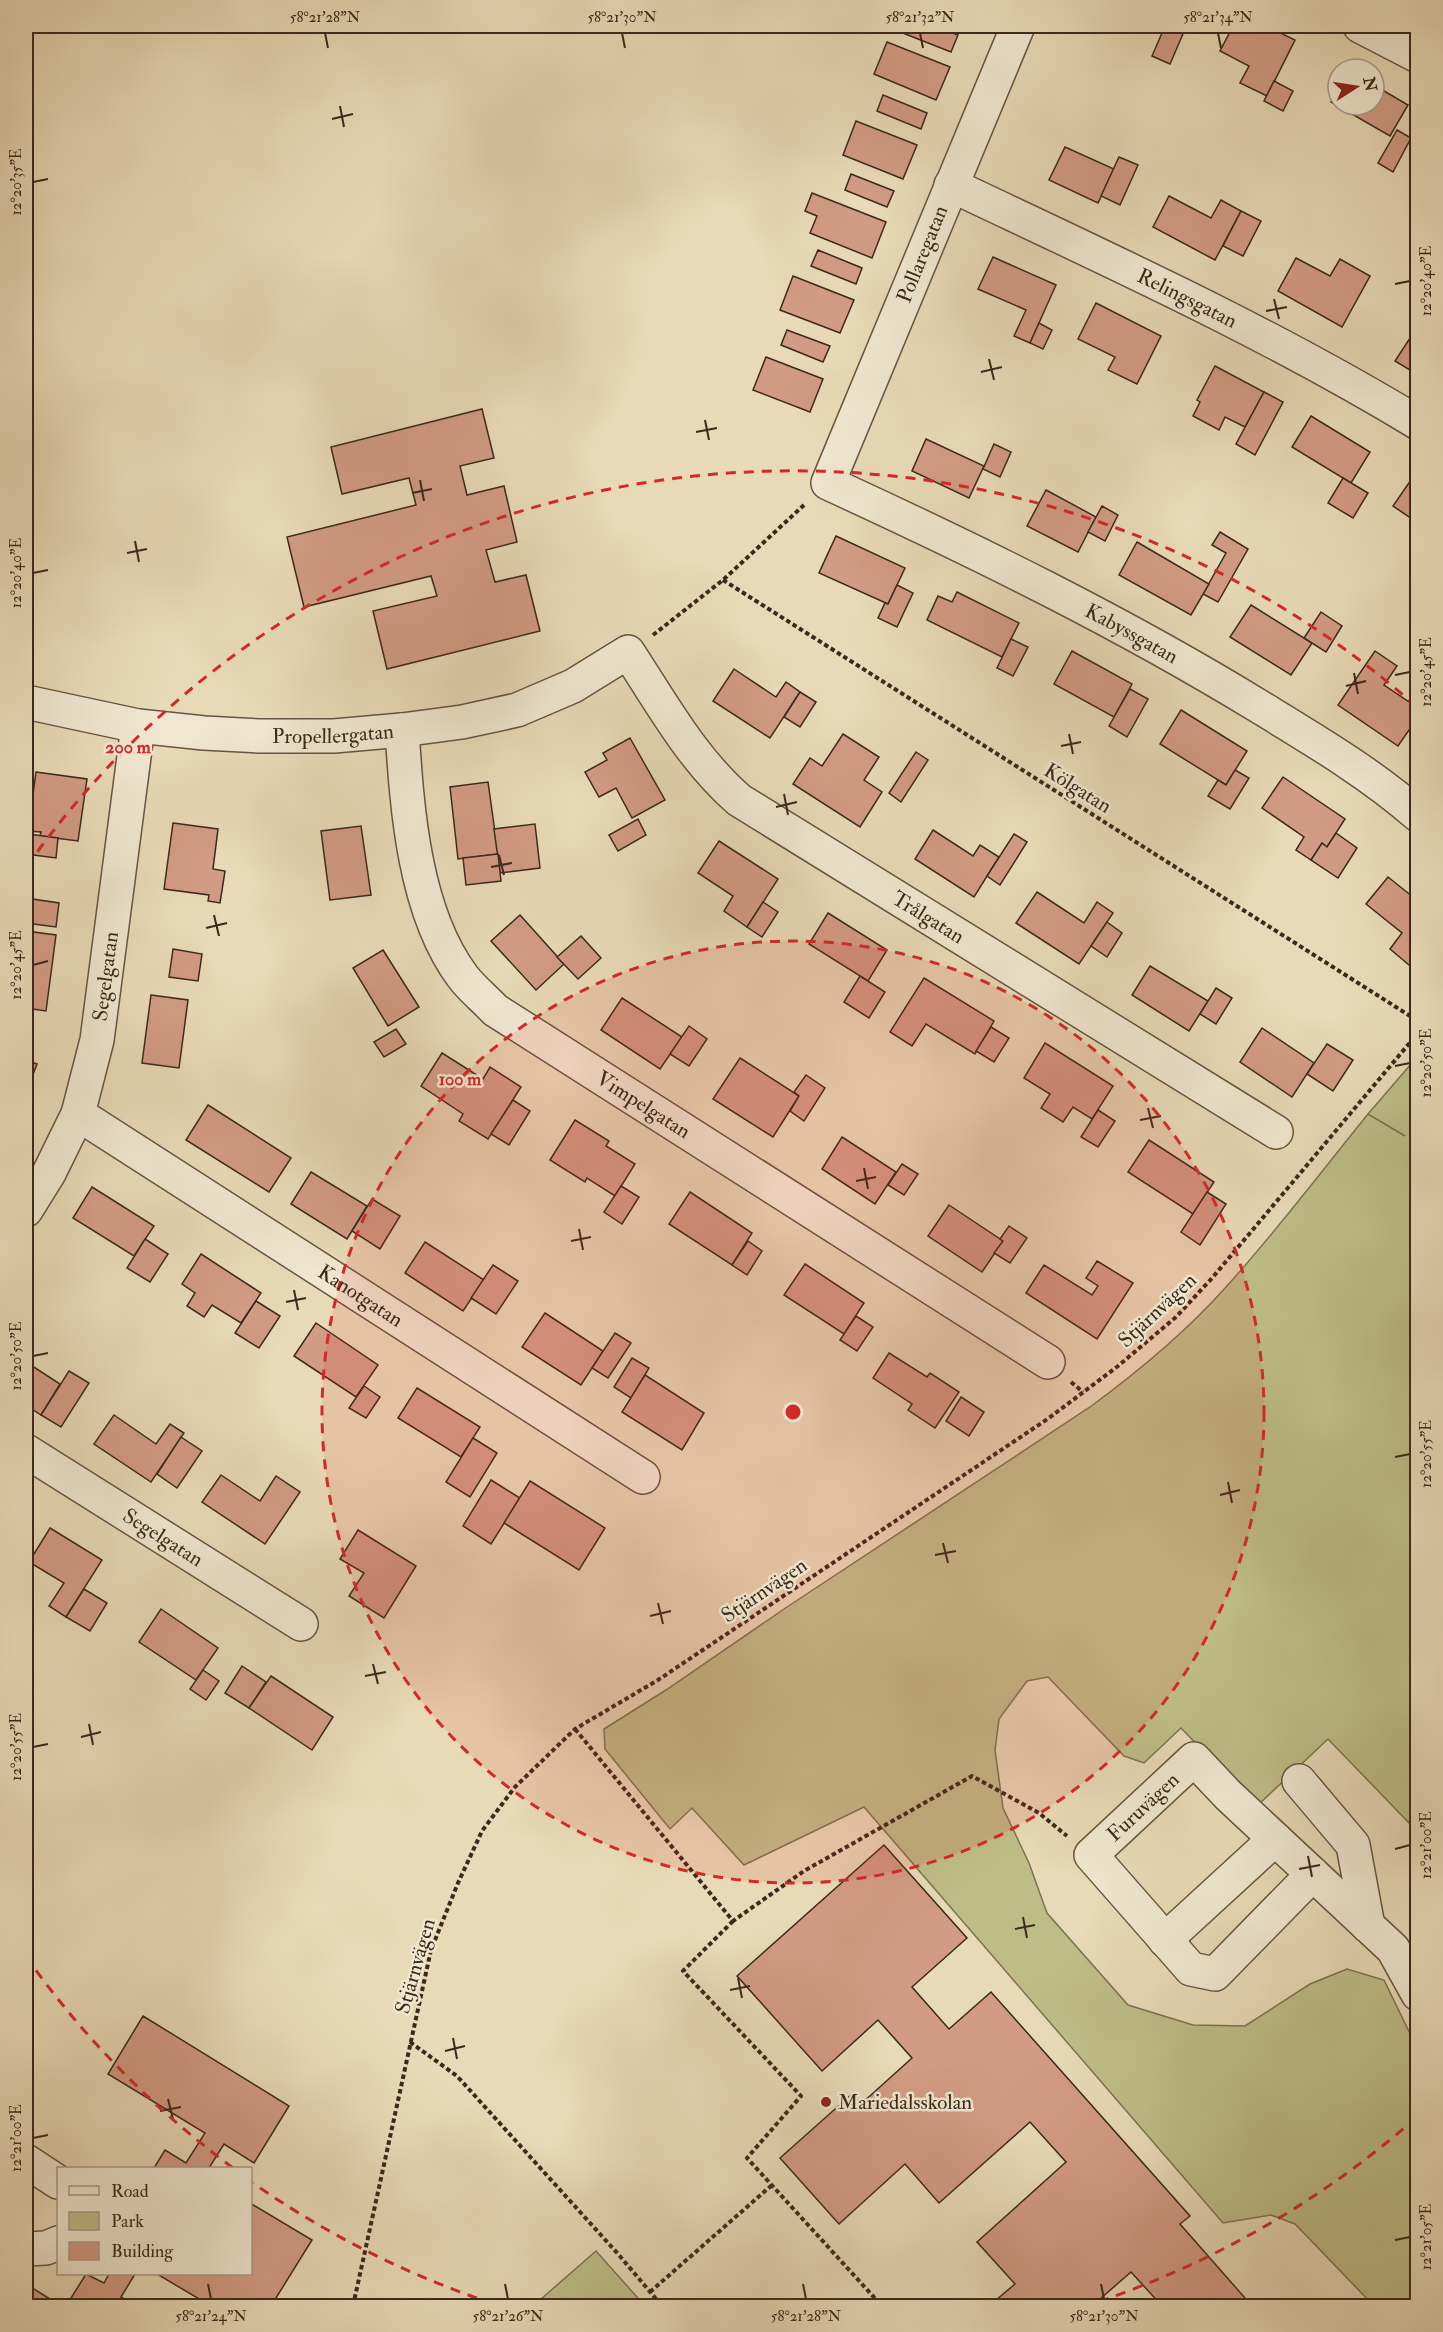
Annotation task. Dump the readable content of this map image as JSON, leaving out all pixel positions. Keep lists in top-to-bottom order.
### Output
{
  "streets": {
    "street": [
      "Pollaregatan",
      "Relingsgatan",
      "Kabyssgatan",
      "Propellergatan",
      "Trålgatan",
      "Segelgatan",
      "Vimpelgatan",
      "Kanotgatan",
      "Furuvägen"
    ],
    "path": ["Kölgatan", "Stjärnvägen"]
  },
  "crossings": [
    ["Pollaregatan", "Relingsgatan"],
    ["Pollaregatan", "Kabyssgatan"],
    ["Propellergatan", "Trålgatan"],
    ["Propellergatan", "Segelgatan"],
    ["Propellergatan", "Vimpelgatan"],
    ["Segelgatan", "Kanotgatan"]
  ],
  "places": ["Mariedalsskolan"],
  "legend": ["Road", "Park", "Building"],
  "north": "right",
  "coordinates": [
    "58°21'28\"N",
    "58°21'30\"N",
    "58°21'32\"N",
    "58°21'34\"N",
    "12°20'35\"E",
    "12°20'40\"E",
    "12°20'45\"E",
    "12°20'50\"E",
    "12°20'55\"E",
    "12°21'00\"E",
    "12°21'05\"E",
    "58°21'24\"N",
    "58°21'26\"N"
  ],
  "rings": ["200 m", "100 m"]
}
